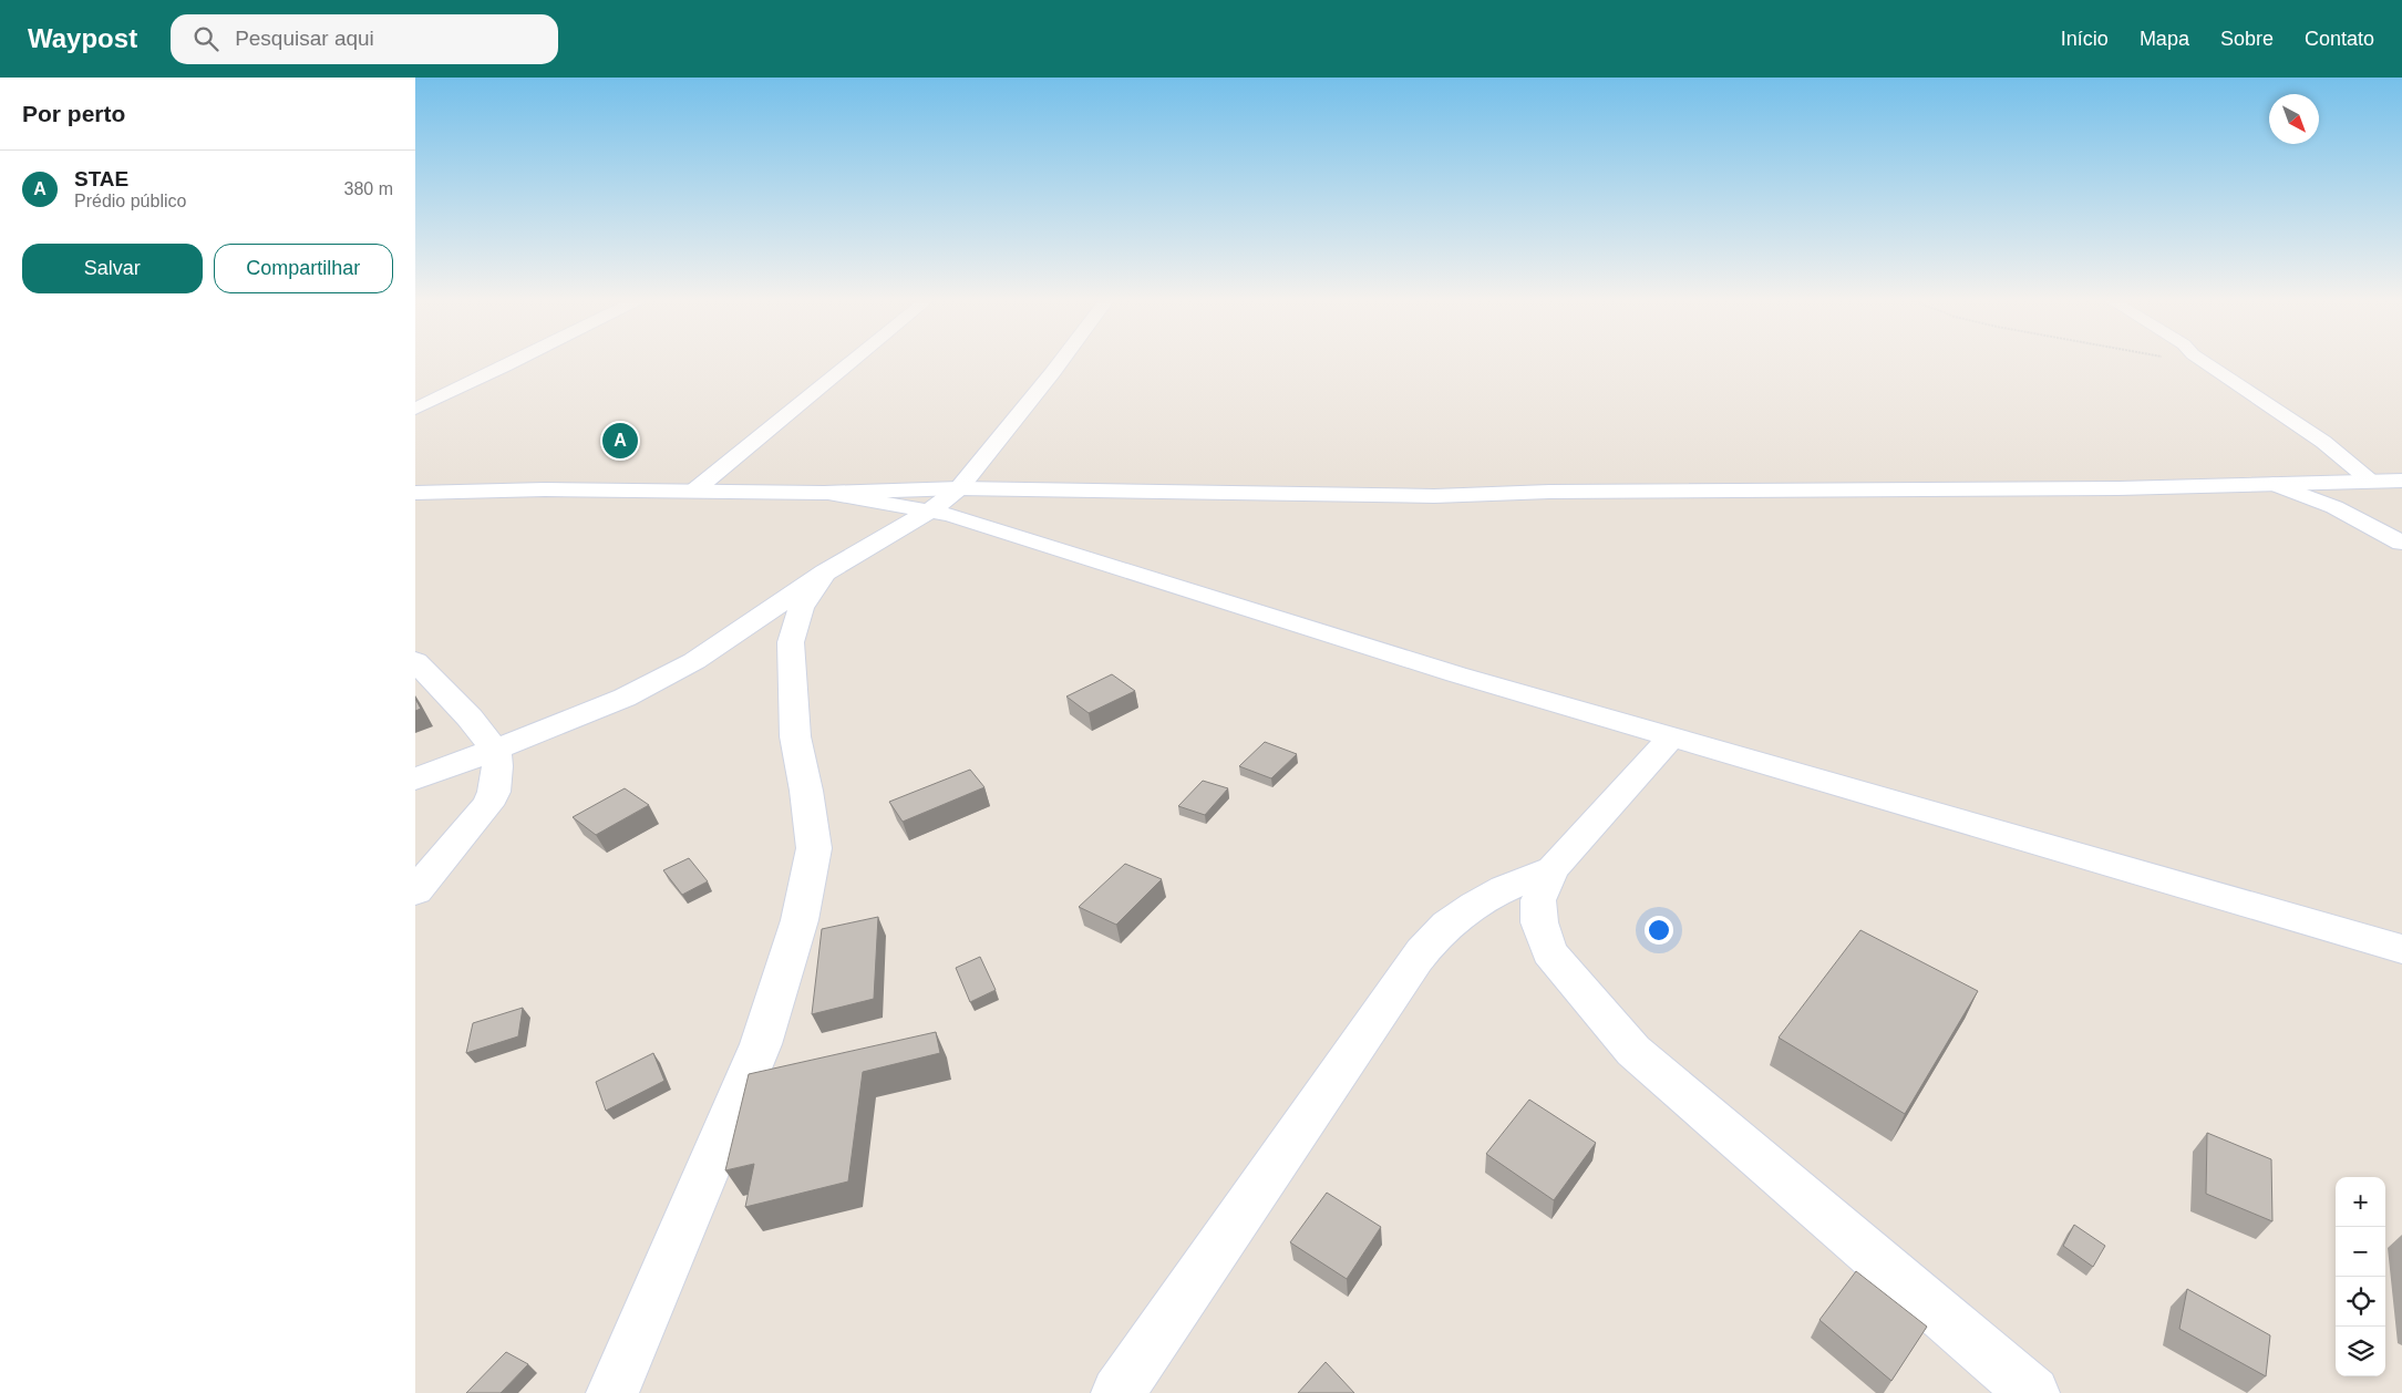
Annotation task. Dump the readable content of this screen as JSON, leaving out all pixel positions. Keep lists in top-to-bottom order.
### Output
{
  "north": "bottom right",
  "page": {
    "header": "Waypost",
    "search": "Pesquisar aqui",
    "nav": [
      "Início",
      "Mapa",
      "Sobre",
      "Contato"
    ],
    "heading": "Por perto",
    "list": [
      {
        "mark": "A",
        "name": "STAE",
        "note": "Prédio público",
        "value": "380 m"
      }
    ],
    "buttons": ["Salvar", "Compartilhar"],
    "pins": "A",
    "map_buttons": ["+", "−"]
  }
}
